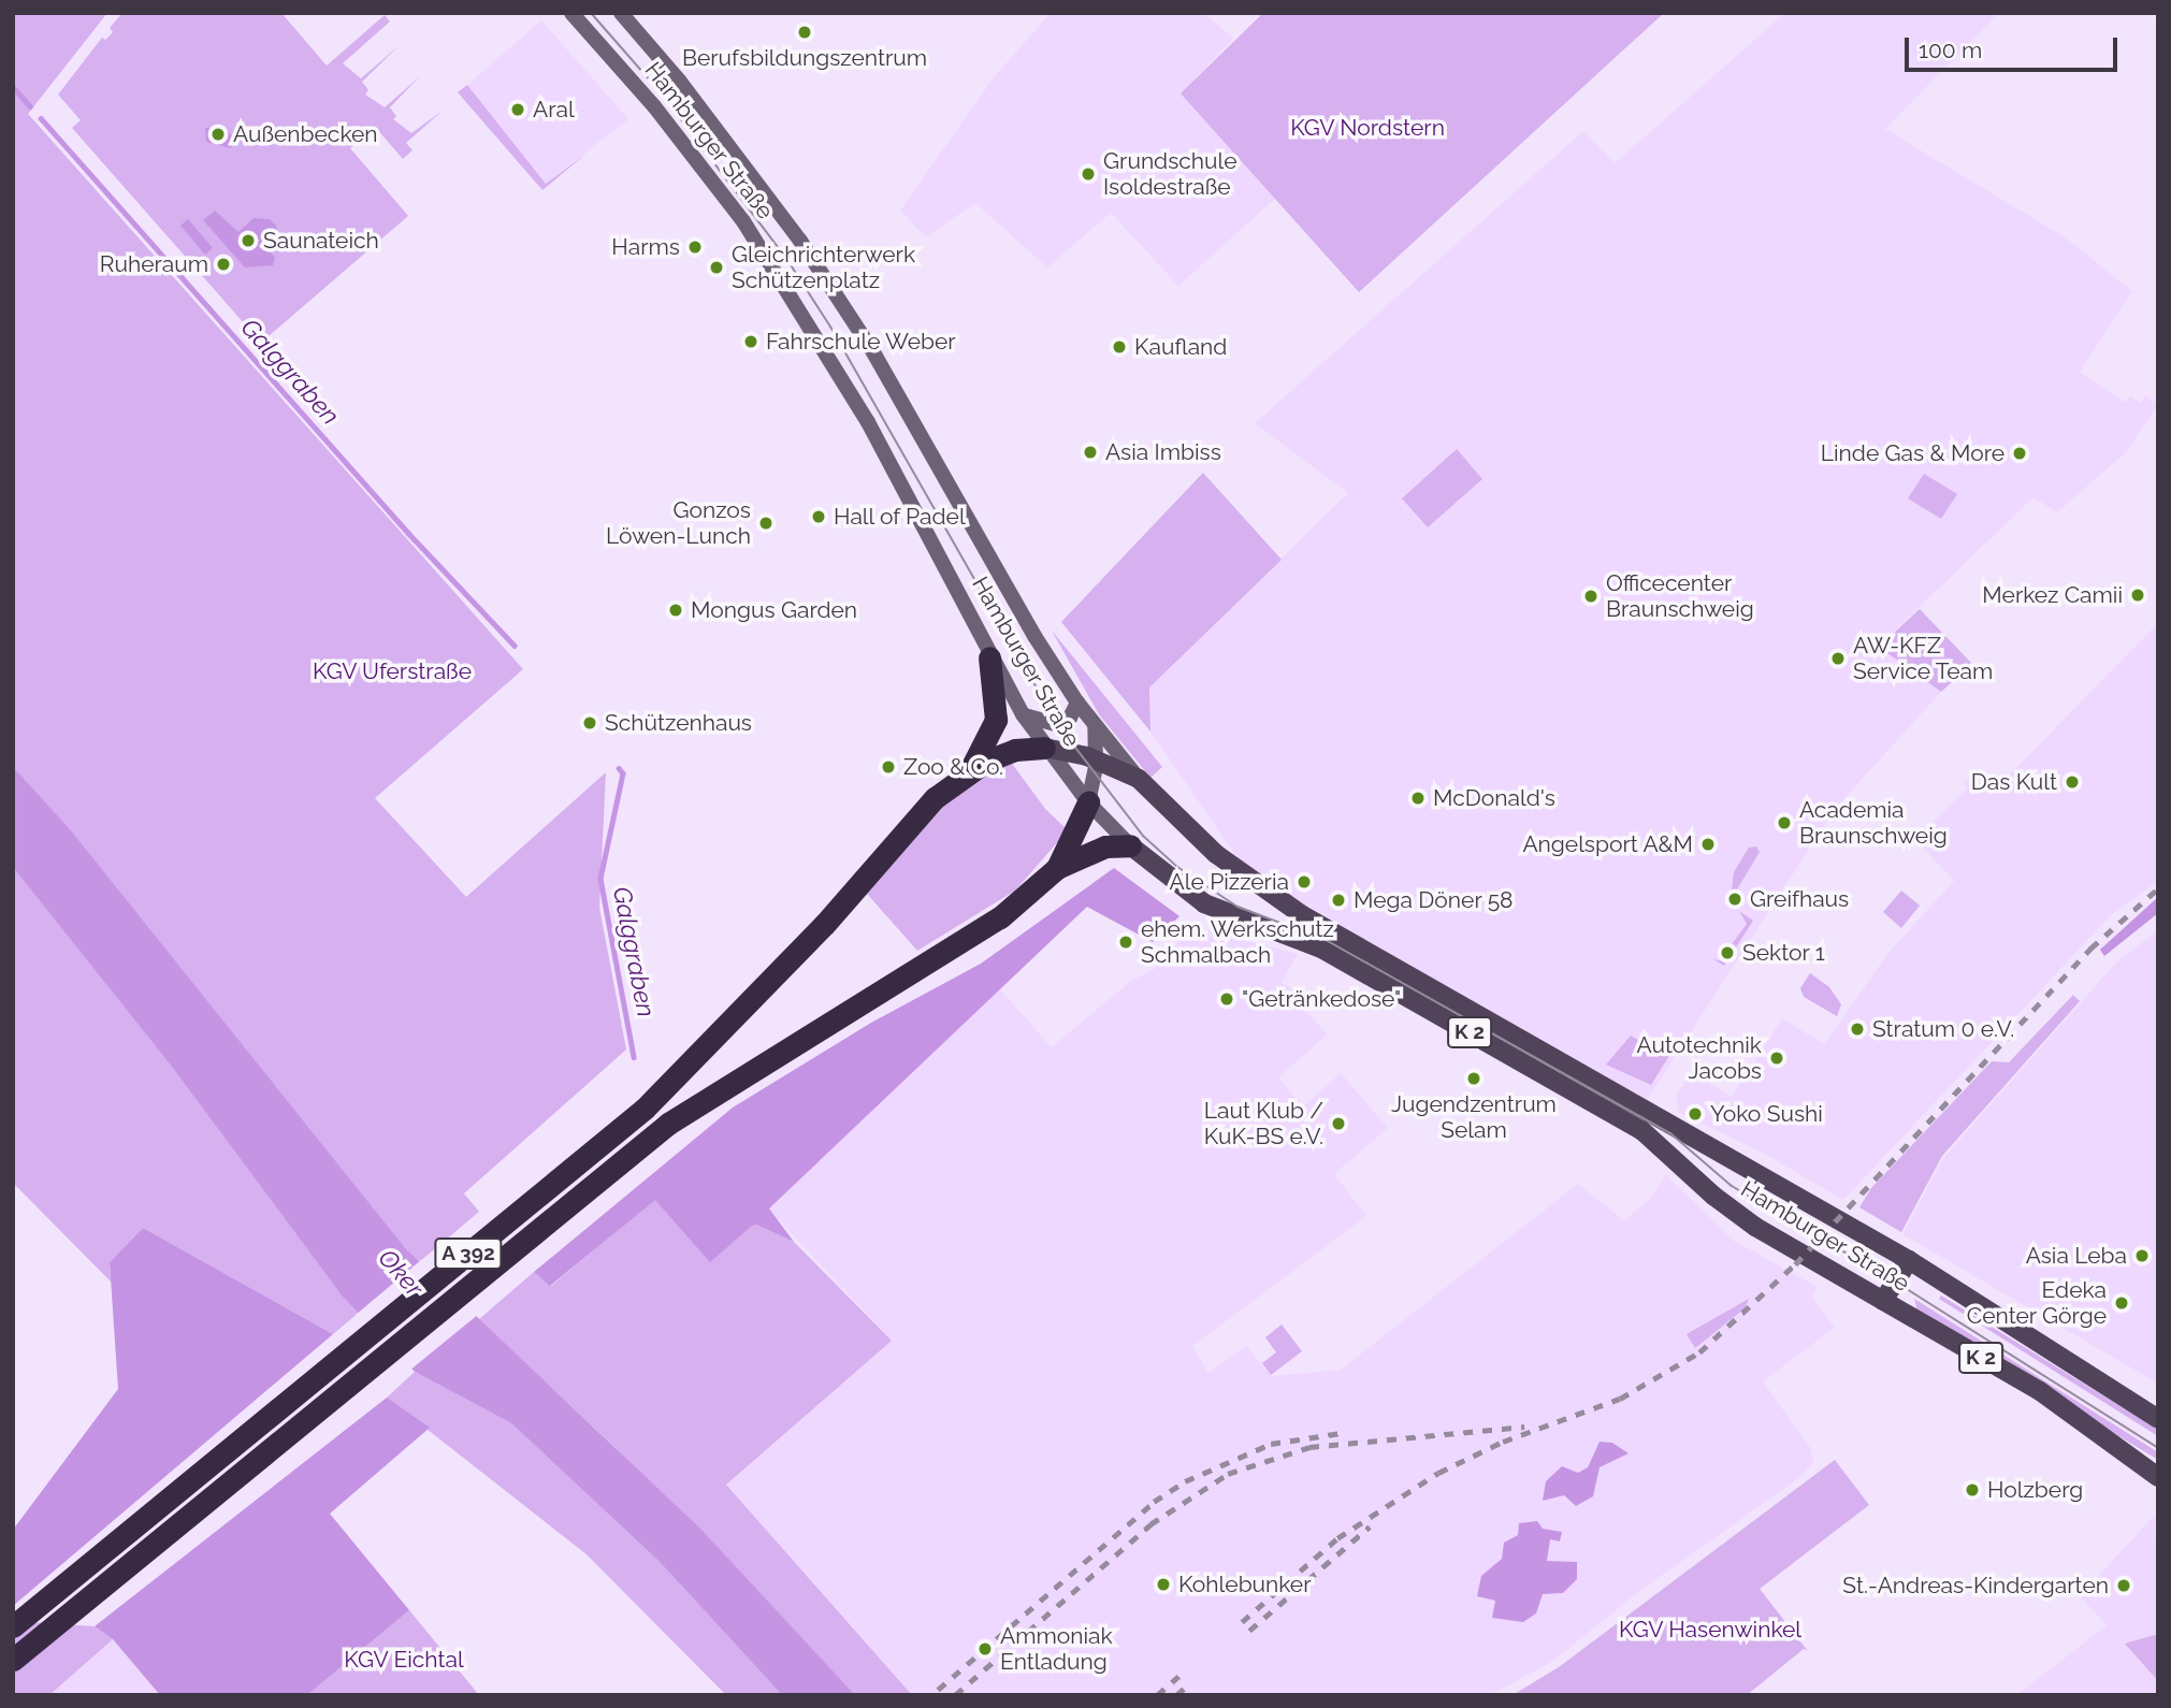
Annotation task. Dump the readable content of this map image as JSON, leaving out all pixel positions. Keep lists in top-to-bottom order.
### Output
{
  "streets": {
    "highway": ["A 392"],
    "main road": ["Hamburger Straße", "K 2"]
  },
  "water": ["Galggraben", "Oker"],
  "parks": [
    "KGV Nordstern",
    "KGV Uferstraße",
    "KGV Hasenwinkel",
    "KGV Eichtal"
  ],
  "places": [
    "Berufsbildungszentrum",
    "Aral",
    "Außenbecken",
    "Grundschule Isoldestraße",
    "Saunateich",
    "Harms",
    "Ruheraum",
    "Gleichrichterwerk Schützenplatz",
    "Fahrschule Weber",
    "Kaufland",
    "Asia Imbiss",
    "Linde Gas & More",
    "Hall of Padel",
    "Gonzos Löwen-Lunch",
    "Merkez Camii",
    "Officecenter Braunschweig",
    "Mongus Garden",
    "AW-KFZ Service Team",
    "Schützenhaus",
    "Zoo & Co.",
    "Das Kult",
    "McDonald's",
    "Academia Braunschweig",
    "Angelsport A&M",
    "Ale Pizzeria",
    "Greifhaus",
    "Mega Döner 58",
    "ehem. Werkschutz Schmalbach",
    "Sektor 1",
    "\"Getränkedose\"",
    "Stratum 0 e.V.",
    "Autotechnik Jacobs",
    "Jugendzentrum Selam",
    "Yoko Sushi",
    "Laut Klub / KuK-BS e.V.",
    "Asia Leba",
    "Edeka Center Görge",
    "Holzberg",
    "Kohlebunker",
    "St.-Andreas-Kindergarten",
    "Ammoniak Entladung"
  ],
  "scale_bar": "100 m"
}
